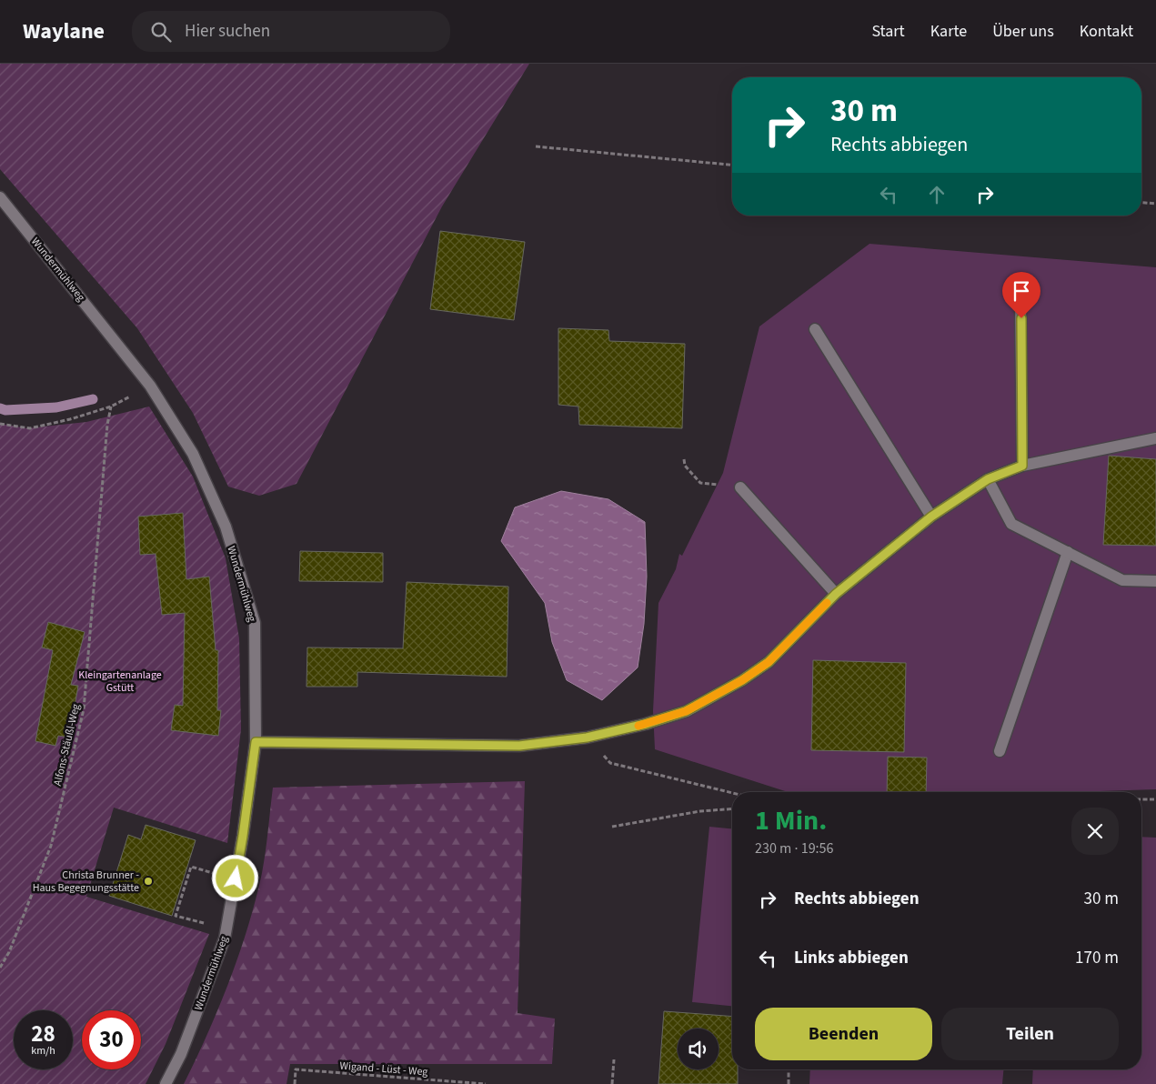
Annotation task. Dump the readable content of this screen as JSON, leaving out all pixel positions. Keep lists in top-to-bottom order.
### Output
{
  "streets": {
    "street": ["Wundermühlweg"],
    "path": ["Alfons-Stäußl-Weg", "Wigand - Lüst - Weg"]
  },
  "parks": ["Kleingartenanlage Gstütt"],
  "places": ["Christa Brunner - Haus Begegnungsstätte"],
  "page": {
    "header": "Waylane",
    "search": "Hier suchen",
    "nav": [
      "Start",
      "Karte",
      "Über uns",
      "Kontakt"
    ],
    "turn": ["30 m", "Rechts abbiegen"],
    "heading": ["1 Min.", "230 m · 19:56"],
    "list": [
      {
        "name": "Rechts abbiegen",
        "value": "30 m"
      },
      {
        "name": "Links abbiegen",
        "value": "170 m"
      }
    ],
    "buttons": ["Beenden", "Teilen"],
    "speed": "28 km/h",
    "limit": "30"
  }
}
